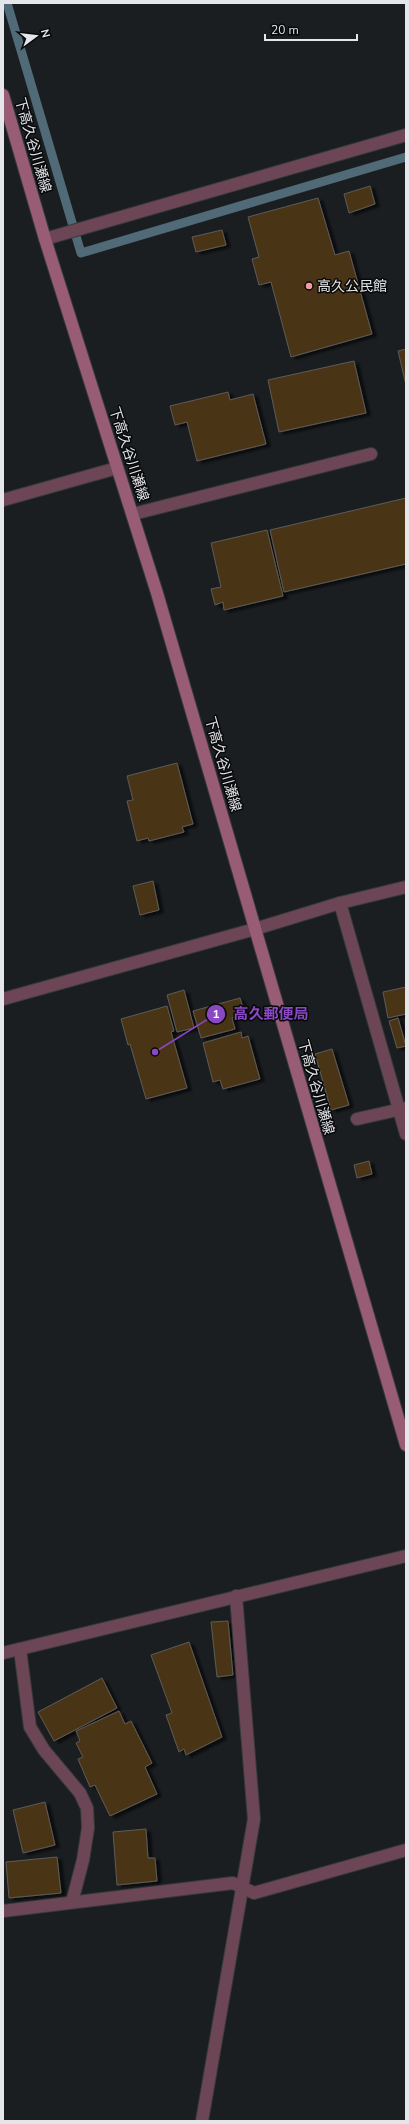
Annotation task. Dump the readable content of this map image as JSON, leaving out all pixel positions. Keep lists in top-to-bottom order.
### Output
{
  "streets": {
    "main road": ["下高久谷川瀬線"]
  },
  "places": ["高久公民館", "高久郵便局"],
  "scale_bar": "20 m",
  "north": "right"
}
